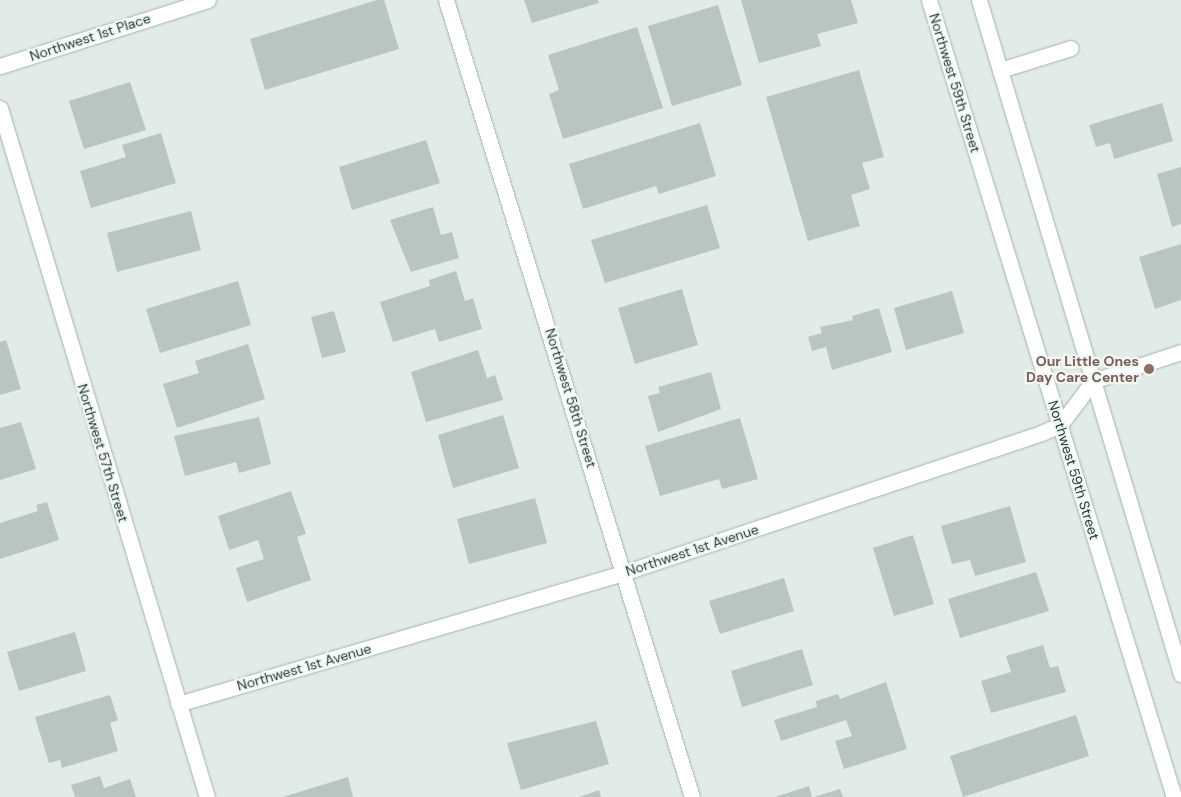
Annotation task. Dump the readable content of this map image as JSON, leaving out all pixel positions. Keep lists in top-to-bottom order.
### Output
{
  "streets": {
    "street": [
      "Northwest 1st Place",
      "Northwest 59th Street",
      "Northwest 58th Street",
      "Northwest 57th Street",
      "Northwest 1st Avenue"
    ]
  },
  "crossings": [
    ["Northwest 59th Street", "Northwest 1st Avenue"],
    ["Northwest 58th Street", "Northwest 1st Avenue"],
    ["Northwest 57th Street", "Northwest 1st Avenue"]
  ],
  "places": ["Our Little Ones Day Care Center"]
}
